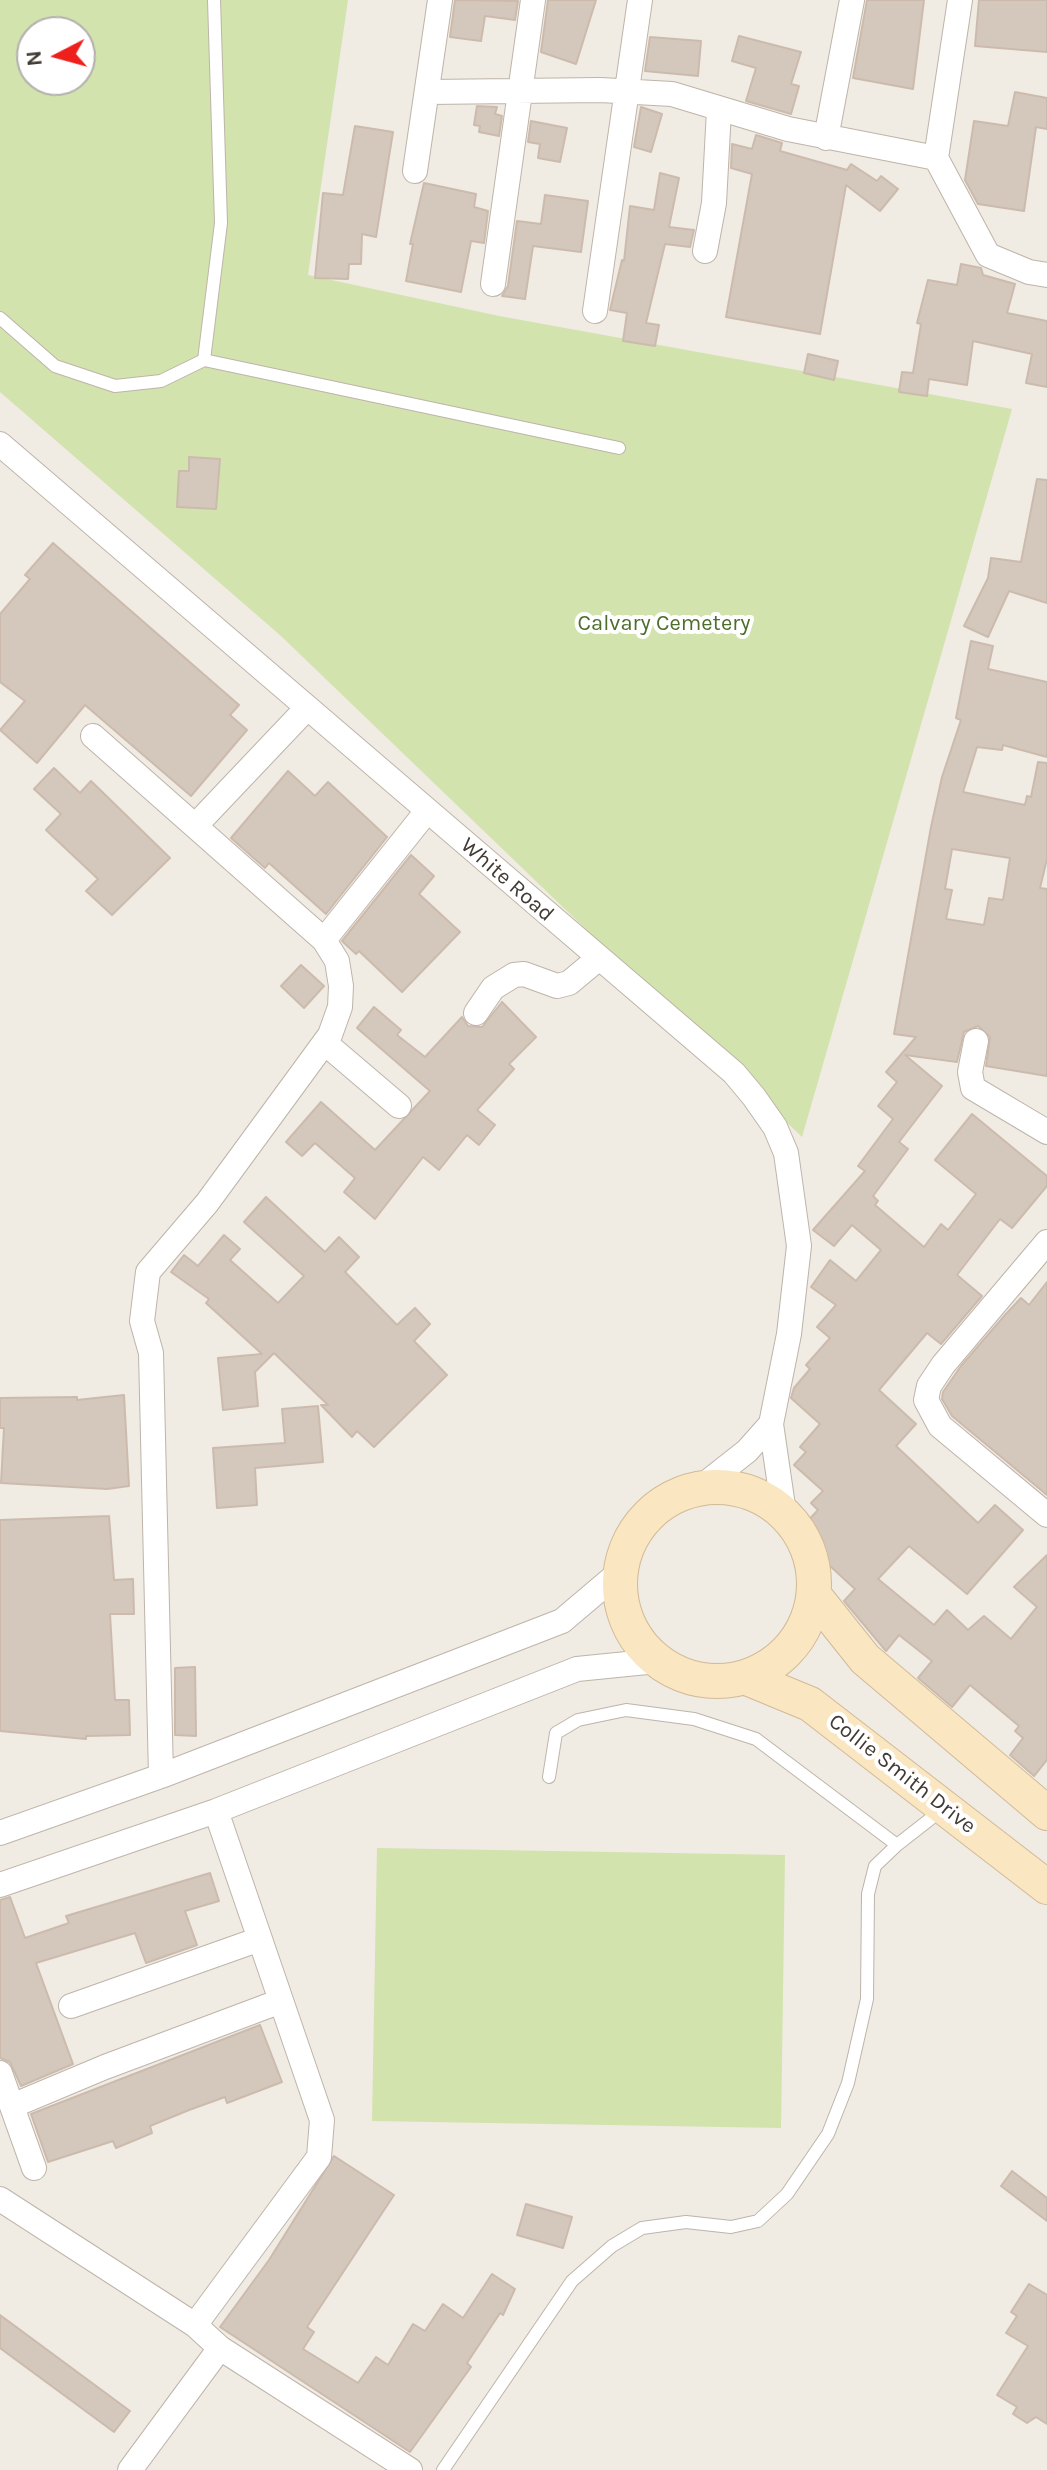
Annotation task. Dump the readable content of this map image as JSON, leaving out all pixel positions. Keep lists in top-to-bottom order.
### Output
{
  "streets": {
    "street": ["White Road", "Collie Smith Drive"]
  },
  "crossings": [
    ["White Road", "Collie Smith Drive"]
  ],
  "parks": ["Calvary Cemetery"],
  "north": "left"
}
